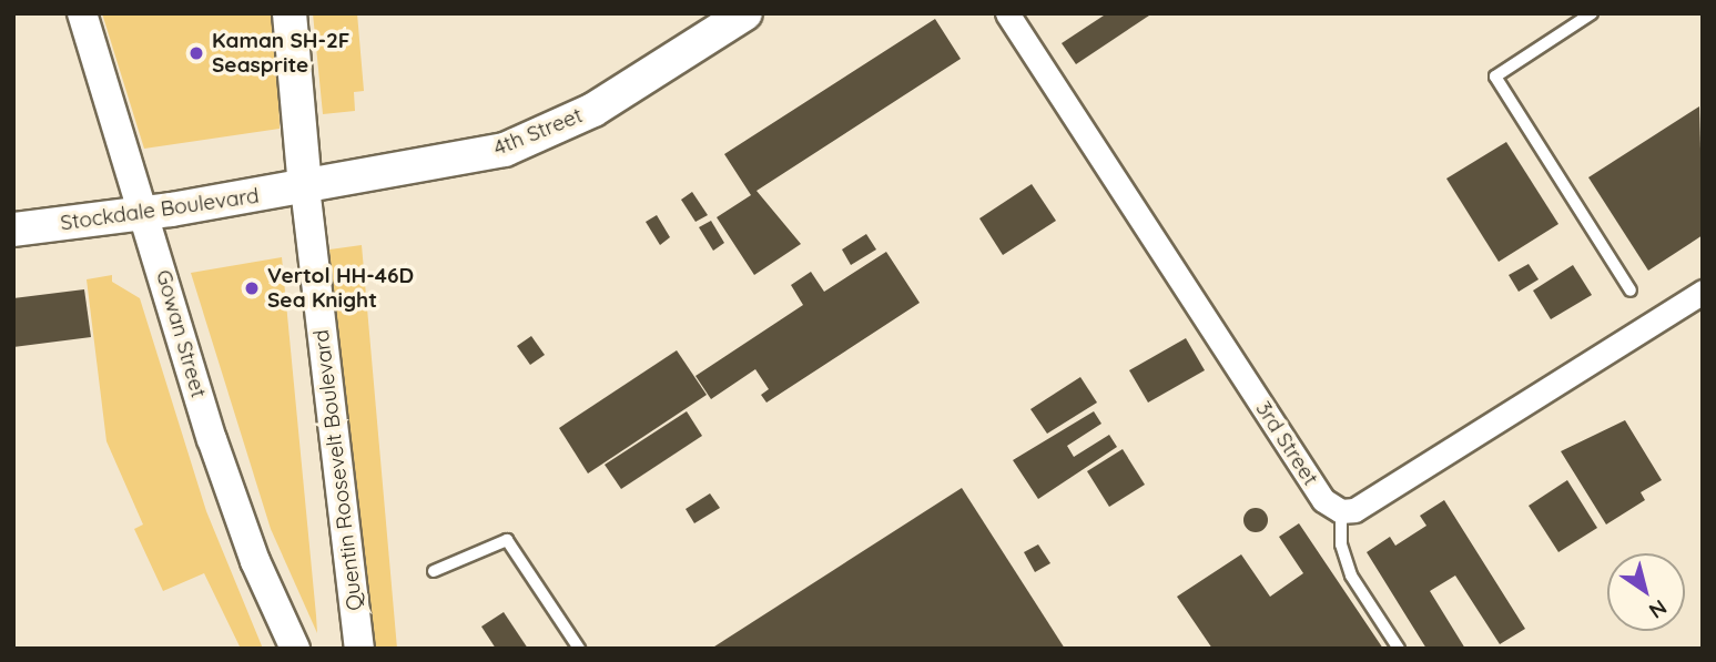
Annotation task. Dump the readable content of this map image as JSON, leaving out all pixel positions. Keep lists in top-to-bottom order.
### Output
{
  "streets": {
    "main road": ["4th Street", "Stockdale Boulevard", "Quentin Roosevelt Boulevard"],
    "street": ["Gowan Street", "3rd Street"]
  },
  "crossings": [
    ["4th Street", "Stockdale Boulevard"],
    ["4th Street", "Quentin Roosevelt Boulevard"],
    ["Stockdale Boulevard", "Gowan Street"],
    ["Stockdale Boulevard", "Quentin Roosevelt Boulevard"]
  ],
  "places": ["Kaman SH-2F Seasprite", "Vertol HH-46D Sea Knight"],
  "north": "bottom right"
}
